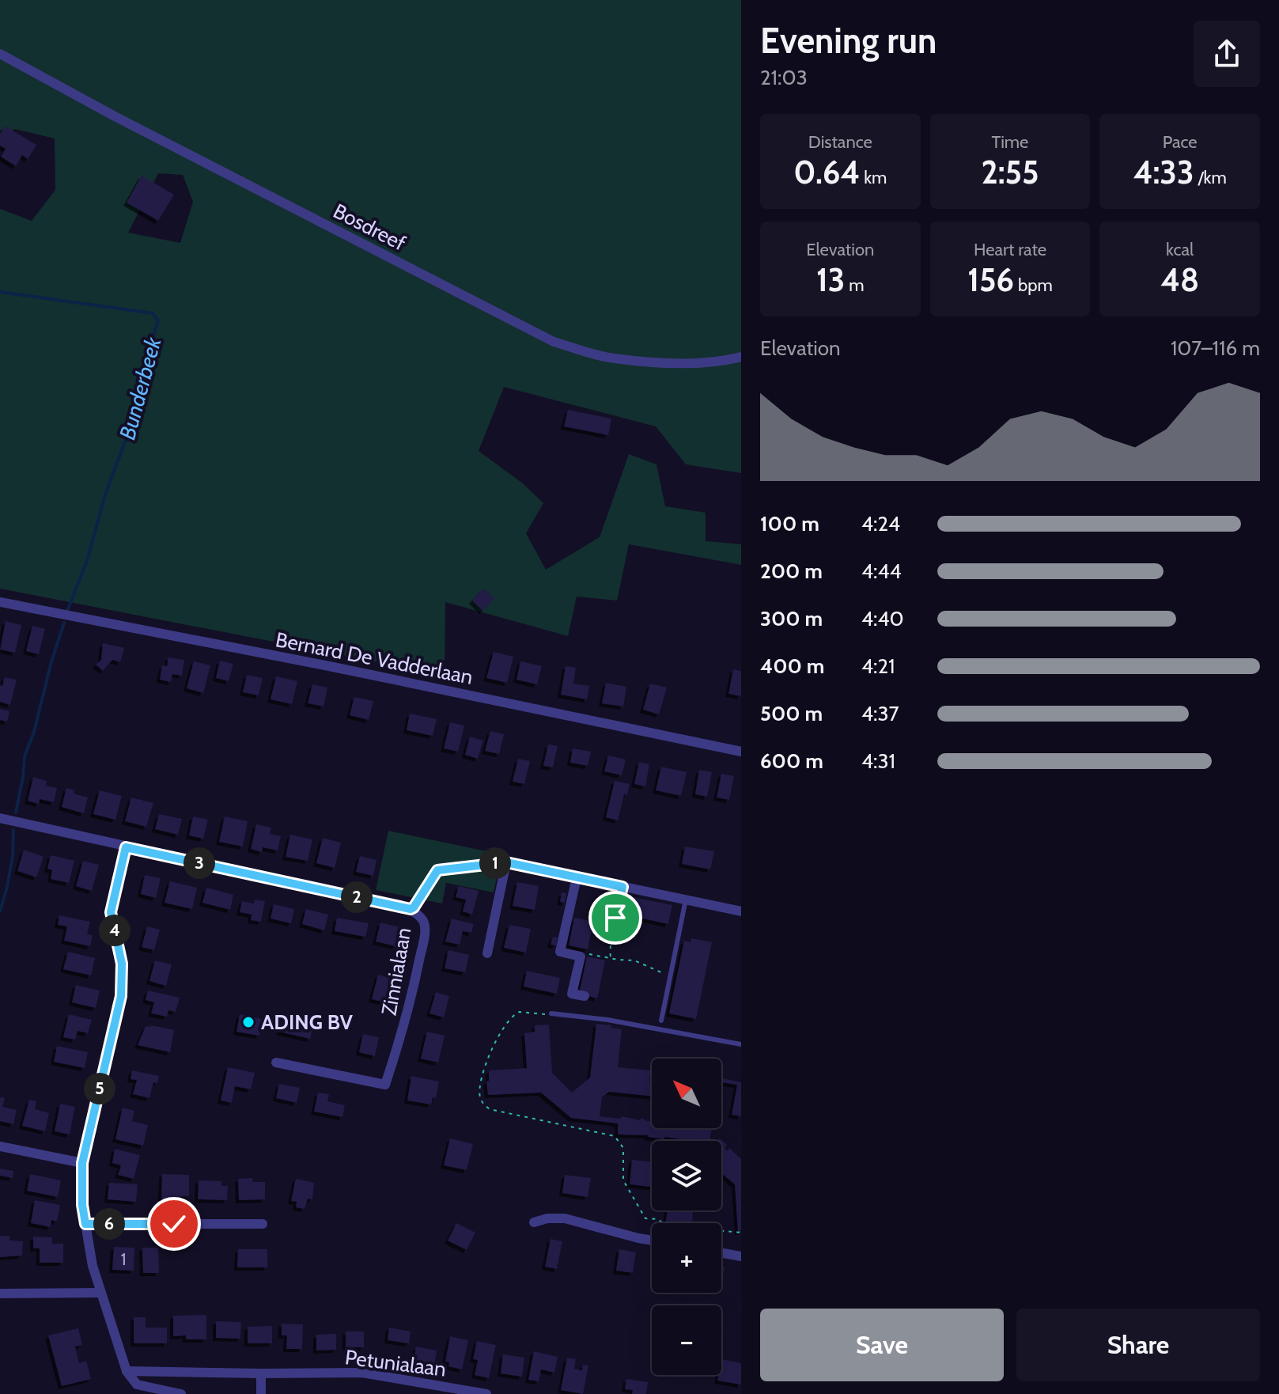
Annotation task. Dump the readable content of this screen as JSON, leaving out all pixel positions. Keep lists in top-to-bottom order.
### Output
{
  "streets": {
    "street": [
      "Bosdreef",
      "Bernard De Vadderlaan",
      "Zinnialaan",
      "Petunialaan"
    ]
  },
  "water": ["Bunderbeek"],
  "places": ["ADING BV"],
  "house_numbers": ["1"],
  "north": "top left",
  "page": {
    "heading": ["Evening run", "21:03"],
    "stats": [
      ["Distance", "0.64 km"],
      ["Time", "2:55"],
      ["Pace", "4:33 /km"],
      ["Elevation", "13 m"],
      ["Heart rate", "156 bpm"],
      ["kcal", "48"]
    ],
    "chart": ["Elevation", "107–116 m"],
    "list": [
      {
        "name": "100 m",
        "note": "4:24"
      },
      {
        "name": "200 m",
        "note": "4:44"
      },
      {
        "name": "300 m",
        "note": "4:40"
      },
      {
        "name": "400 m",
        "note": "4:21"
      },
      {
        "name": "500 m",
        "note": "4:37"
      },
      {
        "name": "600 m",
        "note": "4:31"
      }
    ],
    "pins": [
      "1",
      "3",
      "2",
      "4",
      "5",
      "6"
    ],
    "map_buttons": ["+", "−"],
    "buttons": ["Save", "Share"]
  }
}
